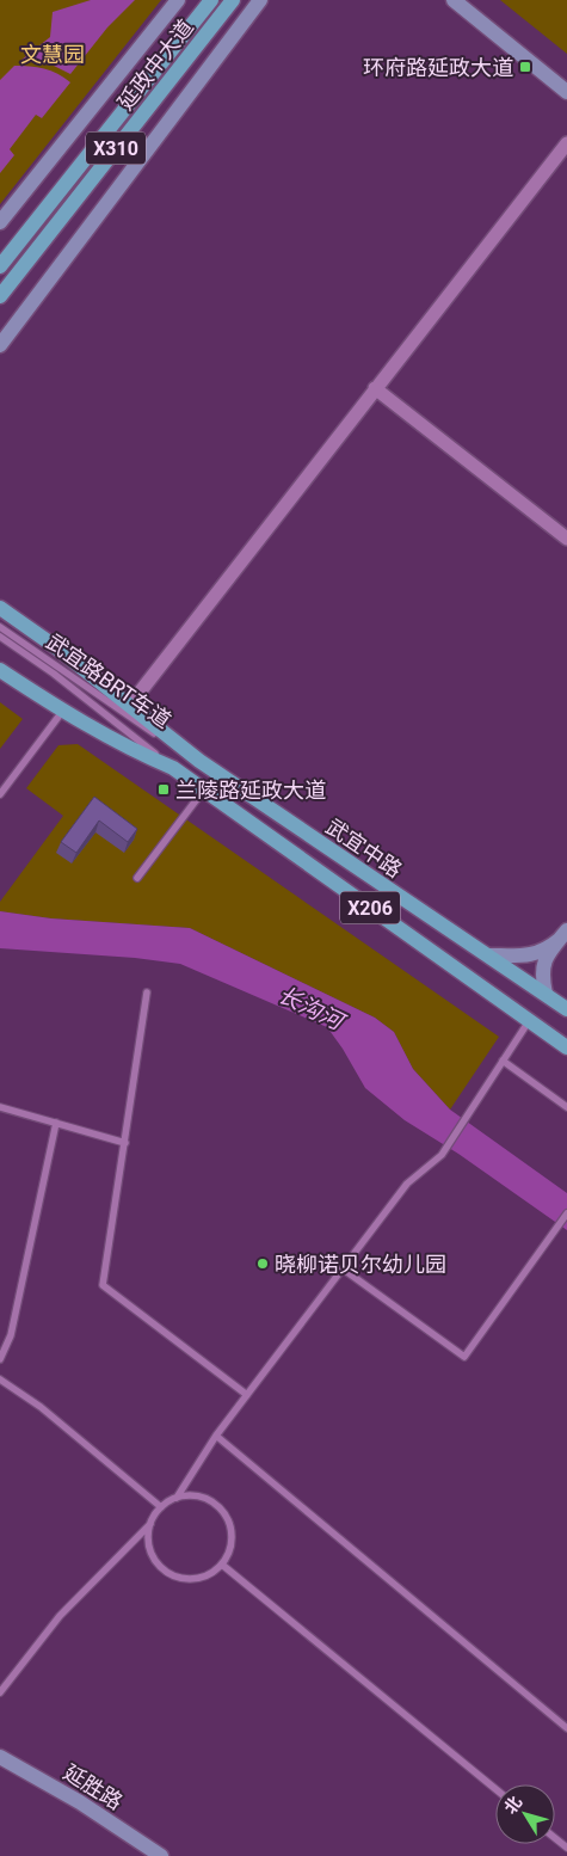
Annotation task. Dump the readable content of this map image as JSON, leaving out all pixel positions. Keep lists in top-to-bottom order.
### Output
{
  "streets": {
    "main road": [
      "延政中大道",
      "X310",
      "武宜中路",
      "X206"
    ],
    "street": ["延胜路"],
    "lane": ["武宜路BRT车道"]
  },
  "crossings": [
    ["武宜路BRT车道", "武宜中路"],
    ["武宜路BRT车道", "X206"]
  ],
  "water": ["长沟河"],
  "parks": ["文慧园"],
  "places": {
    "transit": ["环府路延政大道", "兰陵路延政大道"],
    "other": ["晓柳诺贝尔幼儿园"]
  },
  "north": "top left"
}
